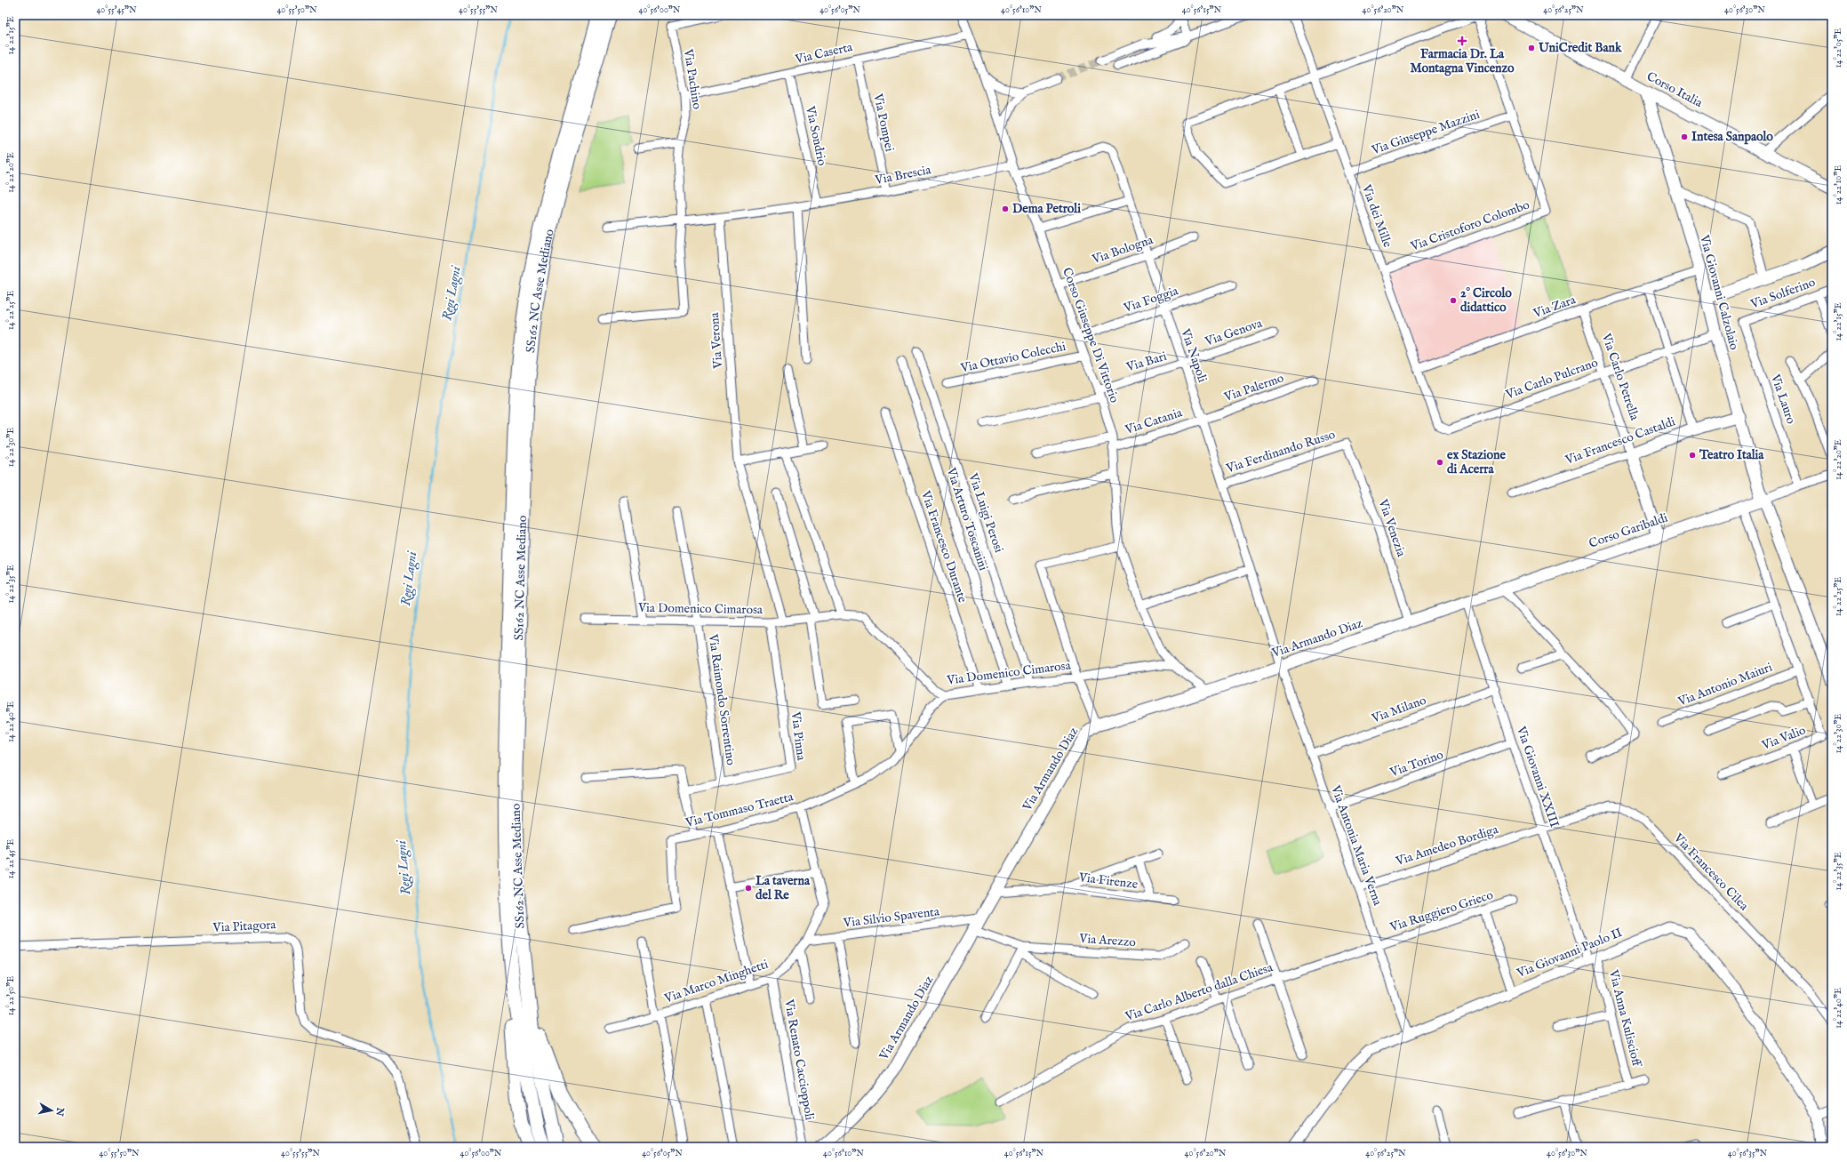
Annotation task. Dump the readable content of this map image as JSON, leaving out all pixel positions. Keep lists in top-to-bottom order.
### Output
{
  "streets": {
    "highway": ["SS162 NC Asse Mediano"],
    "main road": [
      "Corso Italia",
      "Via Giovanni Calzolaio",
      "Via Carlo Petrella",
      "Via Francesco Castaldi",
      "Corso Garibaldi",
      "Via Armando Diaz"
    ],
    "street": [
      "Via Caserta",
      "Via Pachino",
      "Via Pompei",
      "Via Giuseppe Mazzini",
      "Via Sondrio",
      "Via Brescia",
      "Via dei Mille",
      "Via Cristoforo Colombo",
      "Via Bologna",
      "Via Solferino",
      "Via Foggia",
      "Via Zara",
      "Via Genova",
      "Corso Giuseppe Di Vittorio",
      "Via Verona",
      "Via Napoli",
      "Via Ottavio Colecchi",
      "Via Bari",
      "Via Carlo Pulcrano",
      "Via Palermo",
      "Via Lauro",
      "Via Catania",
      "Via Ferdinando Russo",
      "Via Luigi Perosi",
      "Via Arturo Toscanini",
      "Via Venezia",
      "Via Francesco Durante",
      "Via Domenico Cimarosa",
      "Via Antonio Maiuri",
      "Via Raimondo Sorrentino",
      "Via Milano",
      "Via Pinna",
      "Via Valio",
      "Via Torino",
      "Via Giovanni XXIII",
      "Via Tommaso Traetta",
      "Via Antonia Maria Verna",
      "Via Amedeo Bordiga",
      "Via Francesco Cilea",
      "Via Firenze",
      "Via Ruggiero Grieco",
      "Via Silvio Spaventa",
      "Via Pitagora",
      "Via Arezzo",
      "Via Giovanni Paolo II",
      "Via Marco Minghetti",
      "Via Carlo Alberto dalla Chiesa",
      "Via Anna Kuliscioff",
      "Via Renato Caccioppoli"
    ]
  },
  "crossings": [
    ["Via Caserta", "Via Pachino"],
    ["Via Caserta", "Via Pompei"],
    ["Via Caserta", "Via Sondrio"],
    ["Via Caserta", "Corso Giuseppe Di Vittorio"],
    ["Via Pachino", "Via Brescia"],
    ["Corso Italia", "Via Giovanni Calzolaio"],
    ["Via Pompei", "Via Brescia"],
    ["Via Giuseppe Mazzini", "Via dei Mille"],
    ["Via Giuseppe Mazzini", "Via Cristoforo Colombo"],
    ["Via Sondrio", "Via Brescia"],
    ["Via Brescia", "Corso Giuseppe Di Vittorio"],
    ["Via Brescia", "Via Verona"],
    ["Via dei Mille", "Via Cristoforo Colombo"],
    ["Via dei Mille", "Via Zara"],
    ["Via dei Mille", "Via Carlo Pulcrano"],
    ["Via Bologna", "Corso Giuseppe Di Vittorio"],
    ["Via Bologna", "Via Napoli"],
    ["Via Giovanni Calzolaio", "Via Zara"],
    ["Via Giovanni Calzolaio", "Via Carlo Pulcrano"],
    ["Via Giovanni Calzolaio", "Via Francesco Castaldi"],
    ["Via Giovanni Calzolaio", "Corso Garibaldi"],
    ["Via Solferino", "Via Lauro"],
    ["Via Foggia", "Corso Giuseppe Di Vittorio"],
    ["Via Foggia", "Via Napoli"],
    ["Via Zara", "Via Carlo Petrella"],
    ["Via Genova", "Via Napoli"],
    ["Via Genova", "Via Bari"],
    ["Corso Giuseppe Di Vittorio", "Via Napoli"],
    ["Corso Giuseppe Di Vittorio", "Via Ottavio Colecchi"],
    ["Corso Giuseppe Di Vittorio", "Via Bari"],
    ["Corso Giuseppe Di Vittorio", "Via Catania"],
    ["Corso Giuseppe Di Vittorio", "Via Domenico Cimarosa"],
    ["Via Verona", "Via Domenico Cimarosa"],
    ["Via Napoli", "Via Bari"],
    ["Via Napoli", "Via Palermo"],
    ["Via Napoli", "Via Catania"],
    ["Via Napoli", "Via Ferdinando Russo"],
    ["Via Napoli", "Via Armando Diaz"],
    ["Via Napoli", "Via Antonia Maria Verna"],
    ["Via Carlo Petrella", "Via Carlo Pulcrano"],
    ["Via Carlo Petrella", "Via Francesco Castaldi"],
    ["Via Carlo Petrella", "Corso Garibaldi"],
    ["Via Palermo", "Via Catania"],
    ["Via Ferdinando Russo", "Via Venezia"],
    ["Via Luigi Perosi", "Via Domenico Cimarosa"],
    ["Via Arturo Toscanini", "Via Domenico Cimarosa"],
    ["Via Venezia", "Via Armando Diaz"],
    ["Corso Garibaldi", "Via Armando Diaz"],
    ["Corso Garibaldi", "Via Valio"],
    ["Via Francesco Durante", "Via Domenico Cimarosa"],
    ["Via Domenico Cimarosa", "Via Raimondo Sorrentino"],
    ["Via Domenico Cimarosa", "Via Pinna"],
    ["Via Domenico Cimarosa", "Via Tommaso Traetta"],
    ["Via Armando Diaz", "Via Giovanni XXIII"],
    ["Via Armando Diaz", "Via Antonia Maria Verna"],
    ["Via Armando Diaz", "Via Firenze"],
    ["Via Armando Diaz", "Via Silvio Spaventa"],
    ["Via Armando Diaz", "Via Arezzo"],
    ["Via Antonio Maiuri", "Via Valio"],
    ["Via Raimondo Sorrentino", "Via Pinna"],
    ["Via Milano", "Via Giovanni XXIII"],
    ["Via Milano", "Via Antonia Maria Verna"],
    ["Via Torino", "Via Giovanni XXIII"],
    ["Via Torino", "Via Antonia Maria Verna"],
    ["Via Giovanni XXIII", "Via Amedeo Bordiga"],
    ["Via Giovanni XXIII", "Via Francesco Cilea"],
    ["Via Giovanni XXIII", "Via Giovanni Paolo II"],
    ["Via Giovanni XXIII", "Via Anna Kuliscioff"],
    ["Via Tommaso Traetta", "Via Marco Minghetti"],
    ["Via Antonia Maria Verna", "Via Amedeo Bordiga"],
    ["Via Antonia Maria Verna", "Via Ruggiero Grieco"],
    ["Via Antonia Maria Verna", "Via Giovanni Paolo II"],
    ["Via Antonia Maria Verna", "Via Carlo Alberto dalla Chiesa"],
    ["Via Amedeo Bordiga", "Via Francesco Cilea"],
    ["Via Ruggiero Grieco", "Via Carlo Alberto dalla Chiesa"],
    ["Via Silvio Spaventa", "Via Marco Minghetti"],
    ["Via Giovanni Paolo II", "Via Anna Kuliscioff"],
    ["Via Marco Minghetti", "Via Renato Caccioppoli"]
  ],
  "water": ["Regi Lagni"],
  "places": {
    "health": ["Farmacia Dr. La Montagna Vincenzo"],
    "other": [
      "UniCredit Bank",
      "Intesa Sanpaolo",
      "Dema Petroli",
      "2° Circolo didattico",
      "Teatro Italia",
      "ex Stazione di Acerra",
      "La taverna del Re"
    ]
  },
  "north": "right",
  "coordinates": [
    "40°55'45\"N",
    "40°55'50\"N",
    "40°55'55\"N",
    "40°56'00\"N",
    "40°56'05\"N",
    "40°56'10\"N",
    "40°56'15\"N",
    "40°56'20\"N",
    "40°56'25\"N",
    "40°56'30\"N",
    "14°22'15\"E",
    "14°22'05\"E",
    "14°22'20\"E",
    "14°22'10\"E",
    "14°22'25\"E",
    "14°22'30\"E",
    "14°22'35\"E",
    "14°22'40\"E",
    "14°22'45\"E",
    "14°22'50\"E",
    "40°56'35\"N"
  ]
}
